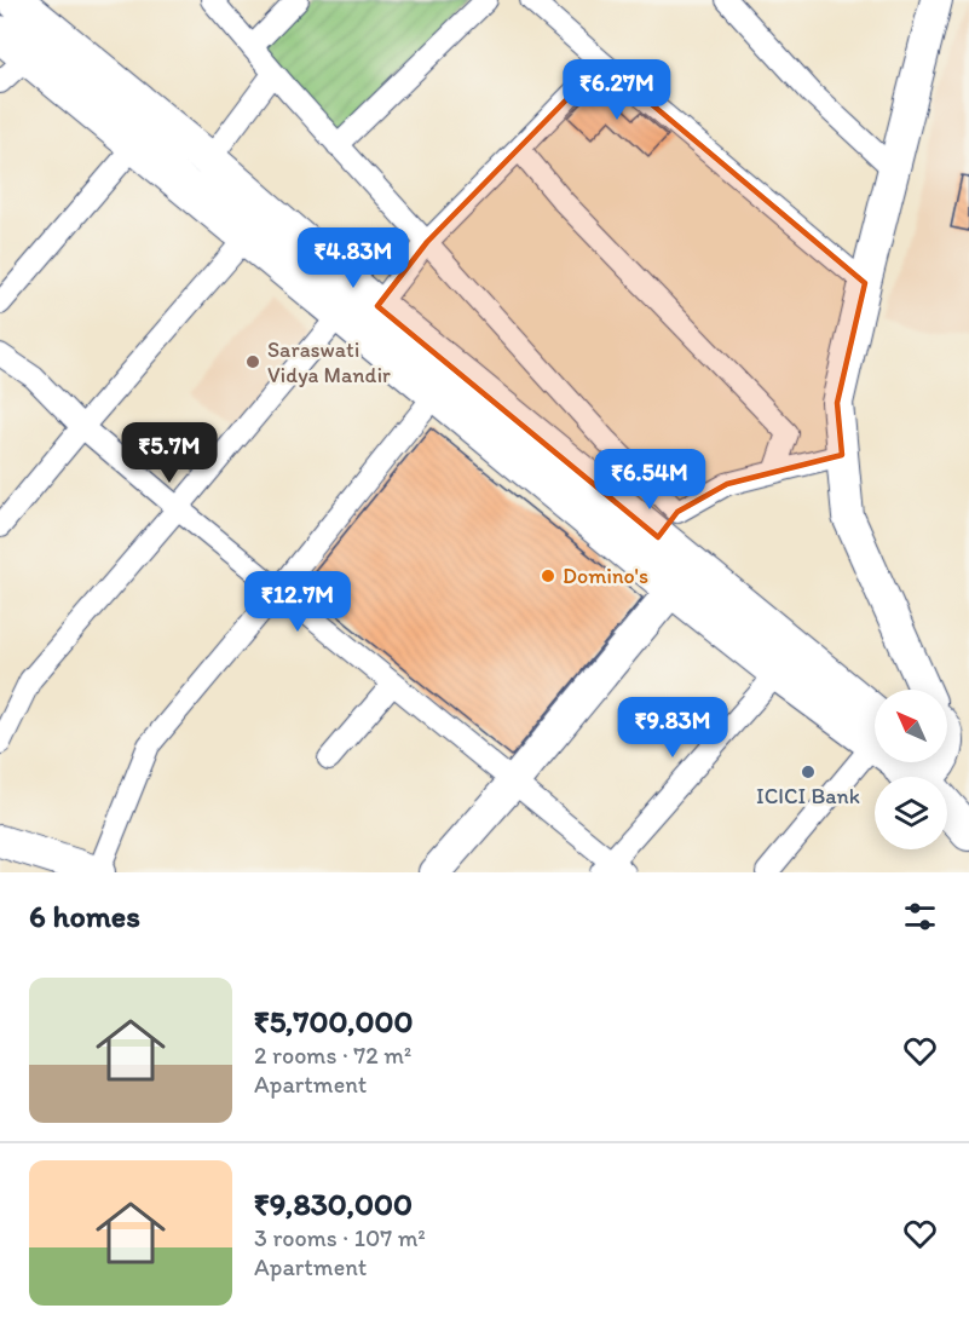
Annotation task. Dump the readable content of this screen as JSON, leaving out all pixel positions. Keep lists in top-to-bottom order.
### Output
{
  "places": ["Saraswati Vidya Mandir", "Domino's", "ICICI Bank"],
  "north": "top left",
  "page": {
    "price": [
      "₹6.27M",
      "₹4.83M",
      "₹5.7M",
      "₹6.54M",
      "₹12.7M",
      "₹9.83M"
    ],
    "heading": "6 homes",
    "list": [
      {
        "name": "₹5,700,000",
        "note": "2 rooms · 72 m² · Apartment"
      },
      {
        "name": "₹9,830,000",
        "note": "3 rooms · 107 m² · Apartment"
      }
    ]
  }
}
